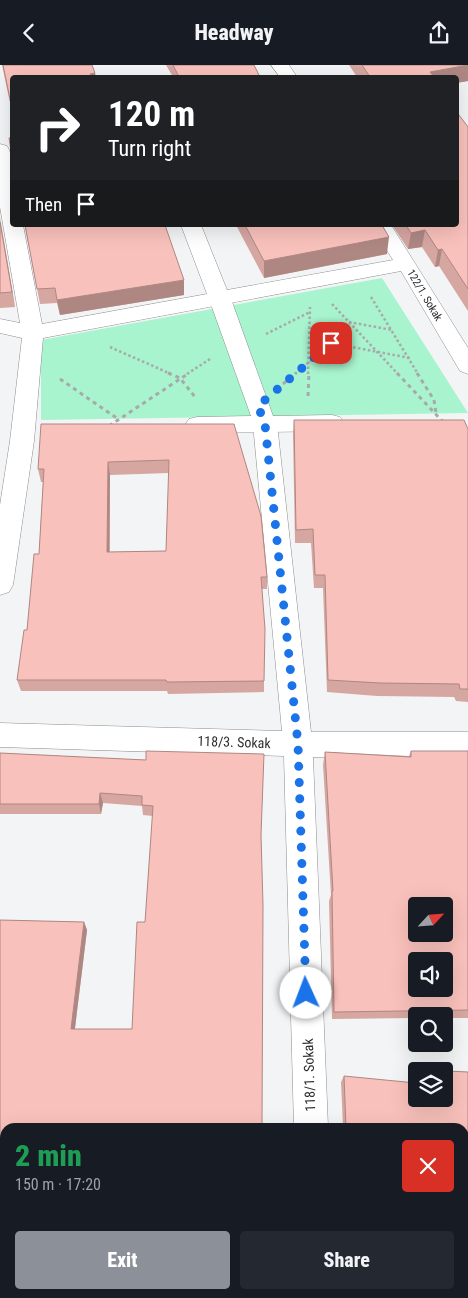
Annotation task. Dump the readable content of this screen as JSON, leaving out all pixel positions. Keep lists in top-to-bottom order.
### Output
{
  "streets": {
    "street": ["122/1. Sokak", "118/3. Sokak", "118/1. Sokak"]
  },
  "crossings": [
    ["118/3. Sokak", "118/1. Sokak"]
  ],
  "north": "top right",
  "page": {
    "header": "Headway",
    "turn": ["120 m", "Turn right"],
    "then": "Then",
    "heading": ["2 min", "150 m · 17:20"],
    "buttons": ["Exit", "Share"]
  }
}
